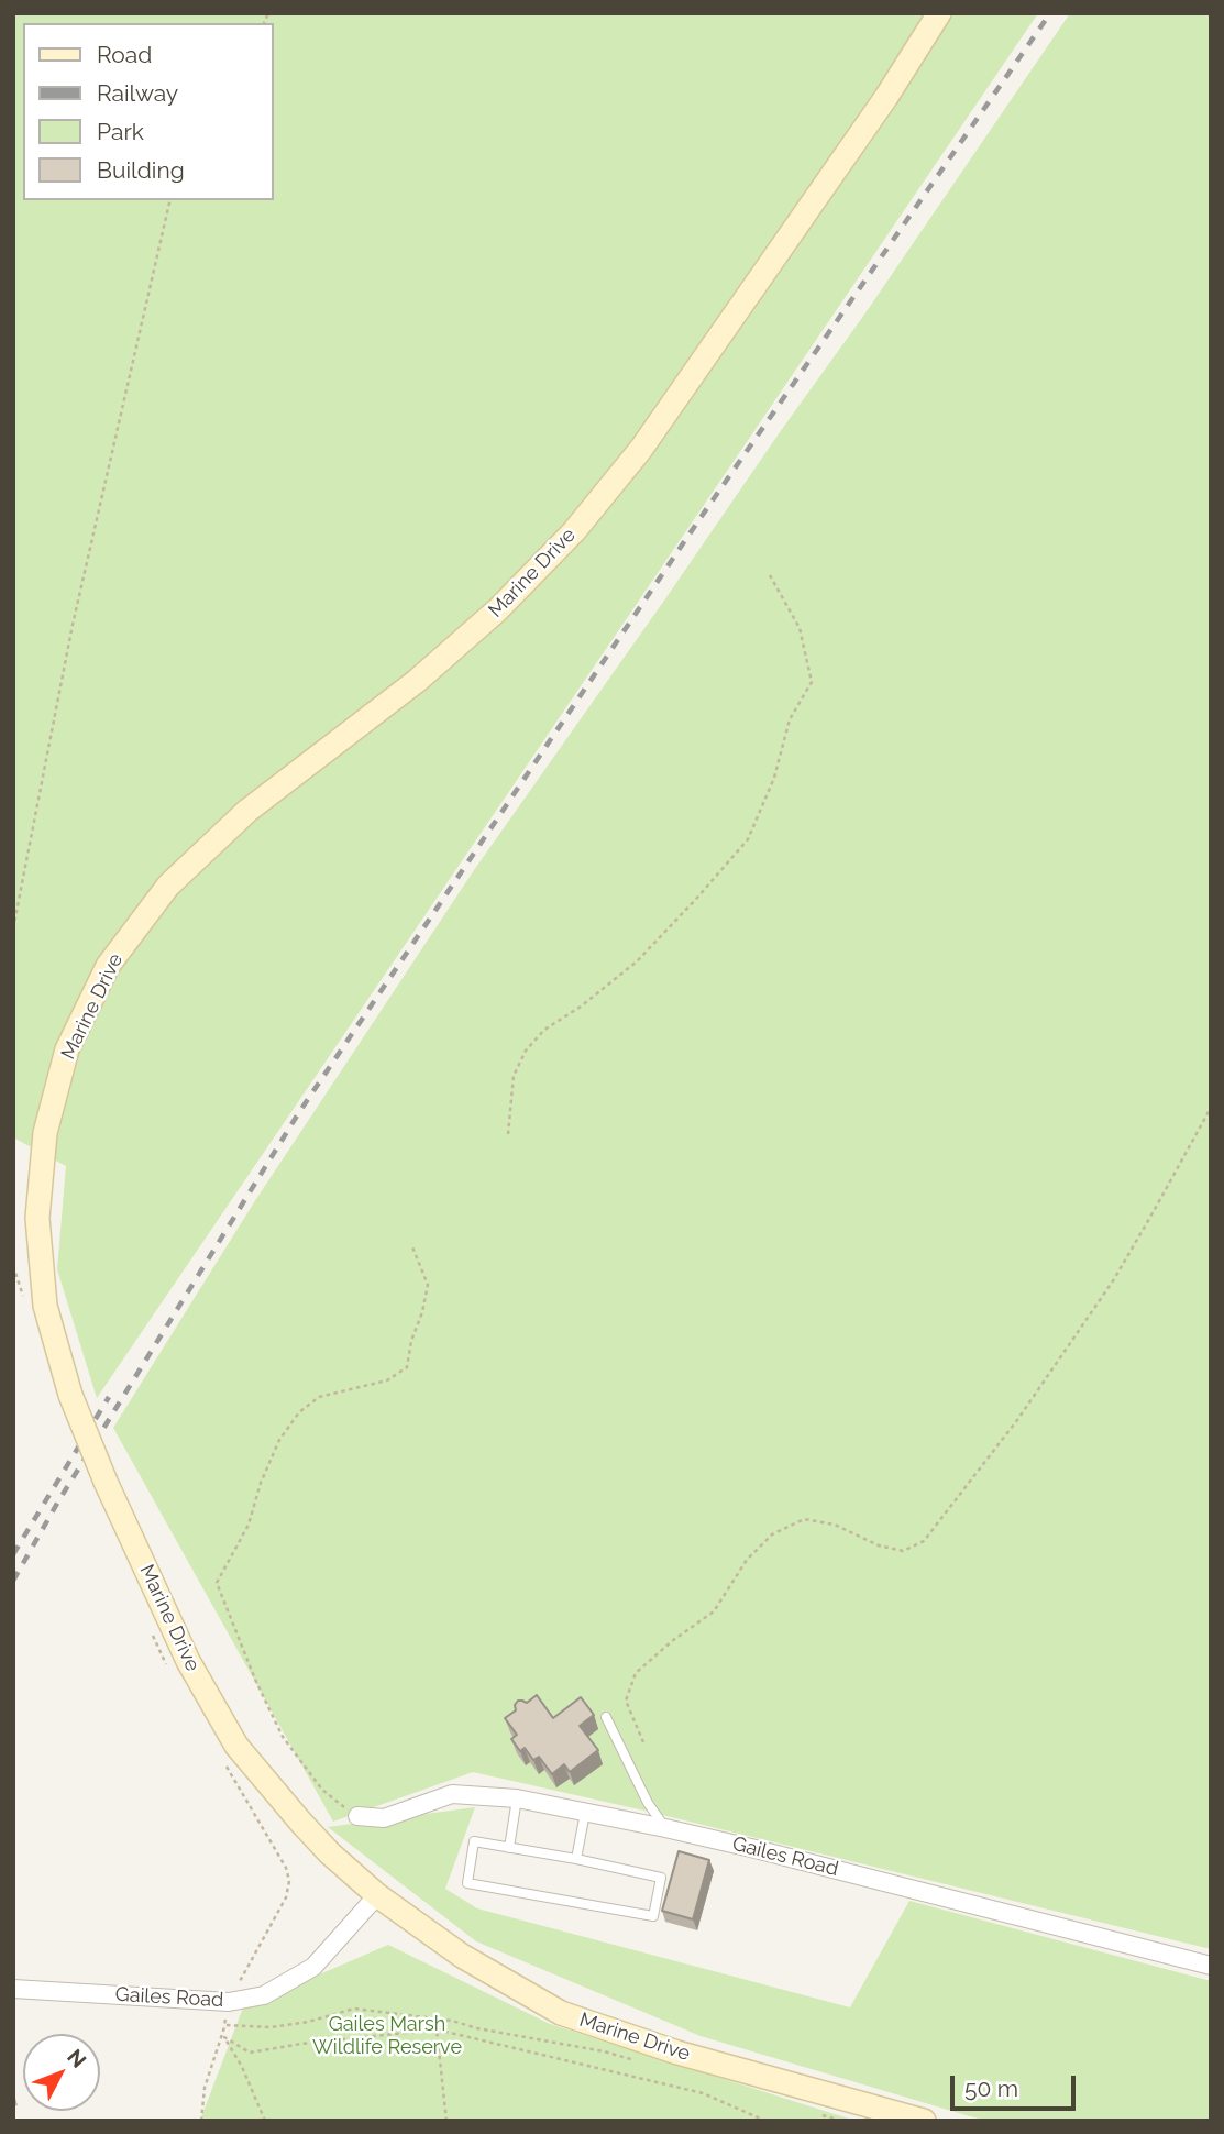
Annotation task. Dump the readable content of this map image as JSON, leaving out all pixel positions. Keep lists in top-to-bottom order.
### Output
{
  "streets": {
    "street": ["Marine Drive", "Gailes Road"]
  },
  "crossings": [
    ["Marine Drive", "Gailes Road"]
  ],
  "parks": ["Gailes Marsh Wildlife Reserve"],
  "legend": [
    "Road",
    "Railway",
    "Park",
    "Building"
  ],
  "scale_bar": "50 m",
  "north": "top right"
}
